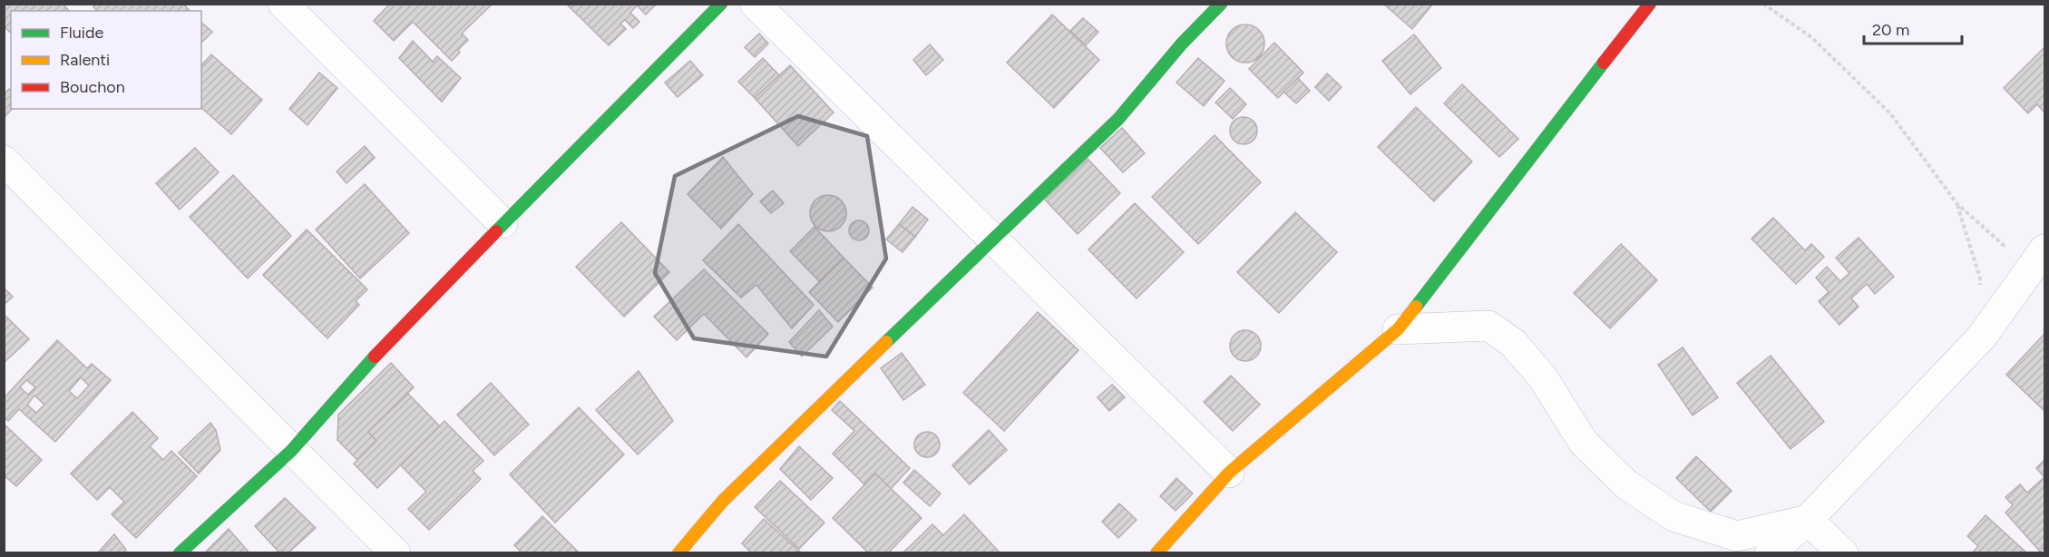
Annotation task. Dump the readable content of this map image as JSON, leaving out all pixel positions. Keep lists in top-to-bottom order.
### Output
{
  "legend": ["Fluide", "Ralenti", "Bouchon"],
  "scale_bar": "20 m"
}
